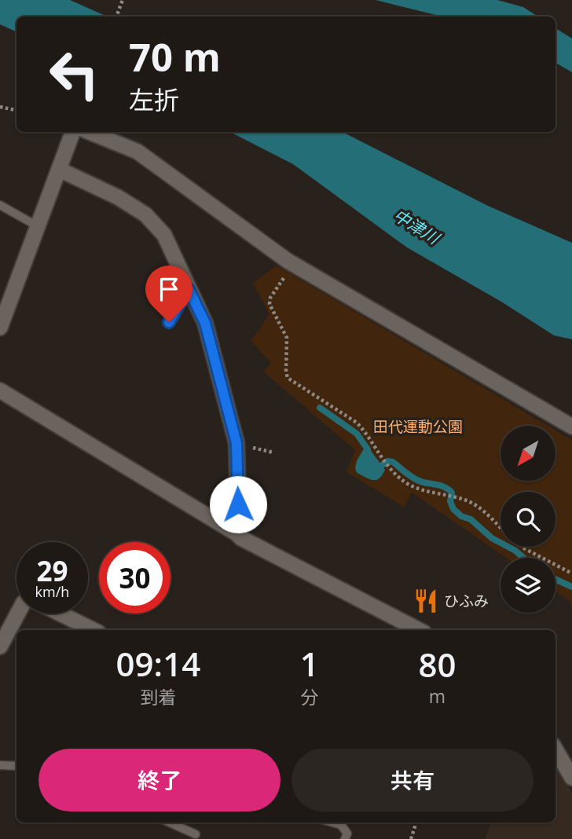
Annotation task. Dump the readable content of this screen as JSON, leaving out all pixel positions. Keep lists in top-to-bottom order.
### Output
{
  "water": ["中津川"],
  "parks": ["田代運動公園"],
  "places": {
    "restaurant": ["ひふみ"]
  },
  "north": "bottom left",
  "page": {
    "turn": ["70 m", "左折"],
    "speed": "29 km/h",
    "limit": "30",
    "eta": [
      "09:14",
      "到着",
      "1",
      "分",
      "80",
      "m"
    ],
    "buttons": ["終了", "共有"]
  }
}
